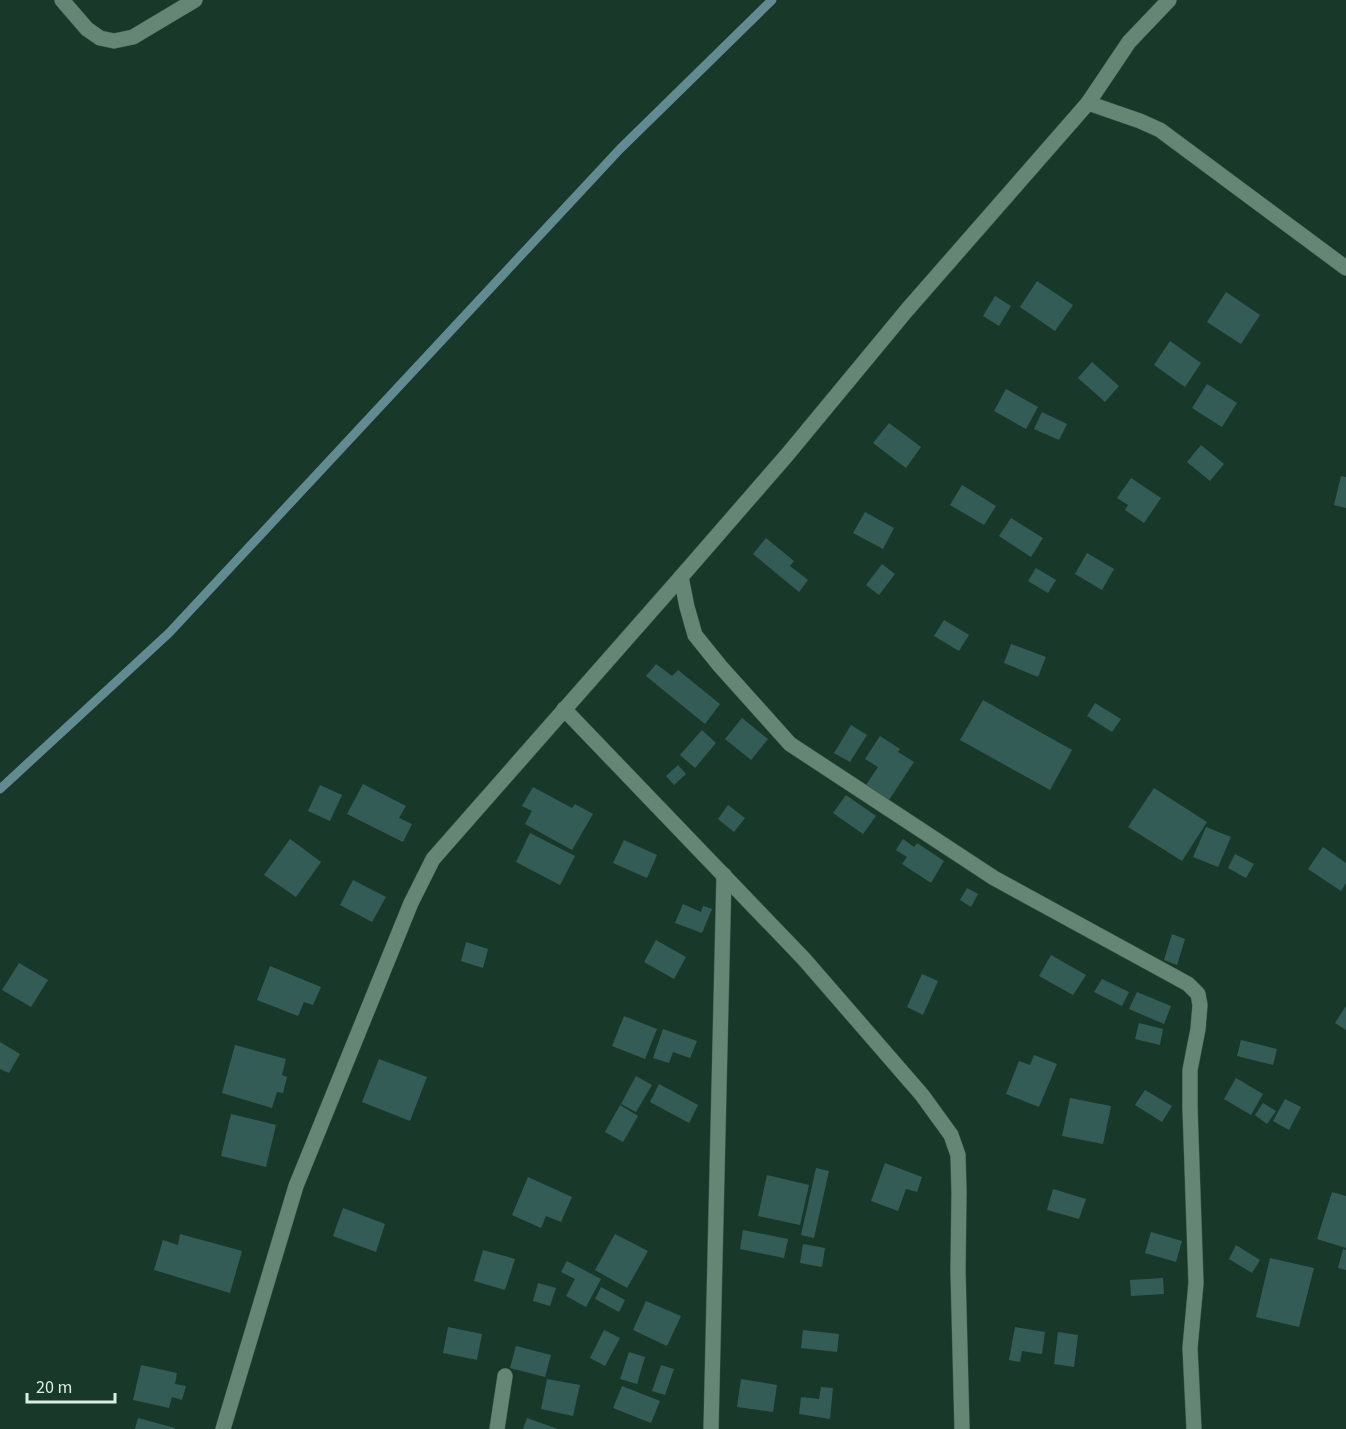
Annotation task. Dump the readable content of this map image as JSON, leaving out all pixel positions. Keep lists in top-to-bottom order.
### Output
{
  "scale_bar": "20 m"
}
